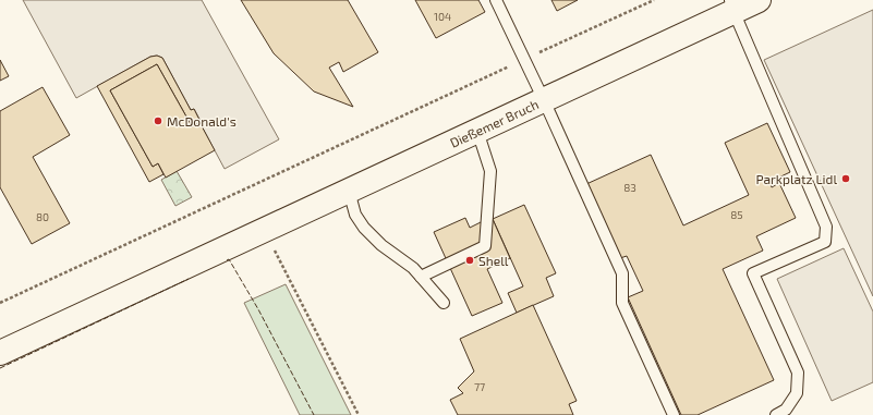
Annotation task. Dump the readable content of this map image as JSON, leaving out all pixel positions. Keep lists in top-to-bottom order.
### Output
{
  "streets": {
    "main road": ["Dießemer Bruch"]
  },
  "places": ["McDonald's", "Parkplatz Lidl", "Shell"],
  "house_numbers": [
    "104",
    "83",
    "85",
    "80",
    "77"
  ]
}
